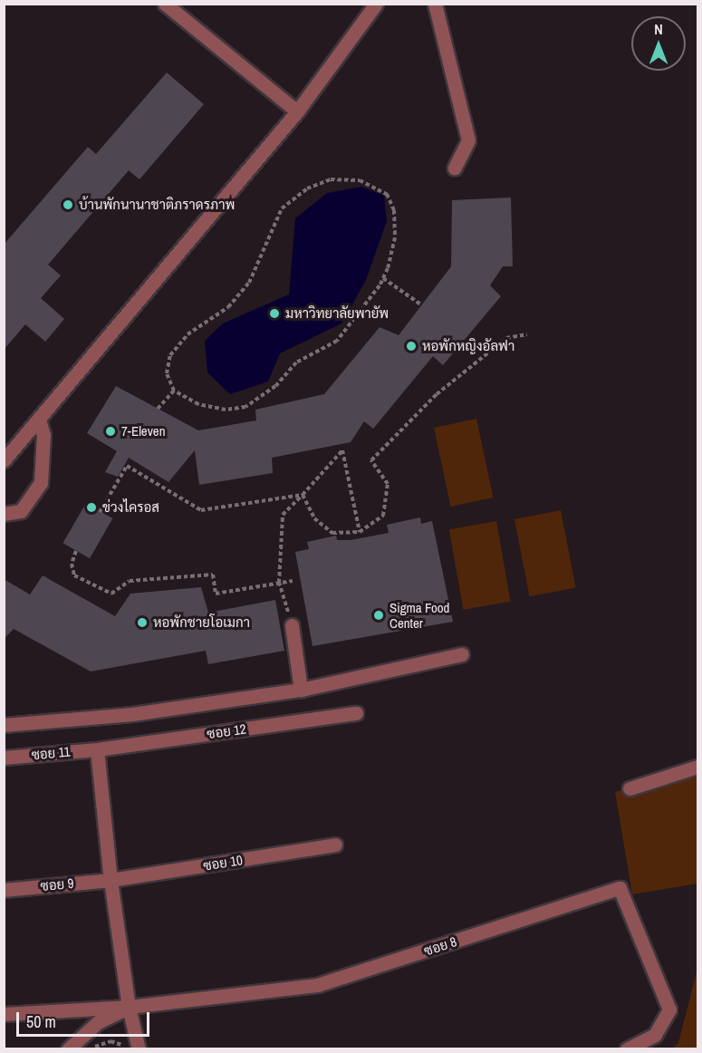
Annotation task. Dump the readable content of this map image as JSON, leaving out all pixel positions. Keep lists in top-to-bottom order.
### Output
{
  "streets": {
    "street": [
      "ซอย 12",
      "ซอย 11",
      "ซอย 10",
      "ซอย 9",
      "ซอย 8"
    ]
  },
  "crossings": [
    ["ซอย 12", "ซอย 11"],
    ["ซอย 10", "ซอย 9"]
  ],
  "places": [
    "บ้านพักนานาชาติภราดรภาพ",
    "มหาวิทยาลัยพายัพ",
    "หอพักหญิงอัลฟา",
    "7-Eleven",
    "ข่วงไครอส",
    "Sigma Food Center",
    "หอพักชายโอเมกา"
  ],
  "scale_bar": "50 m",
  "north": "top"
}
